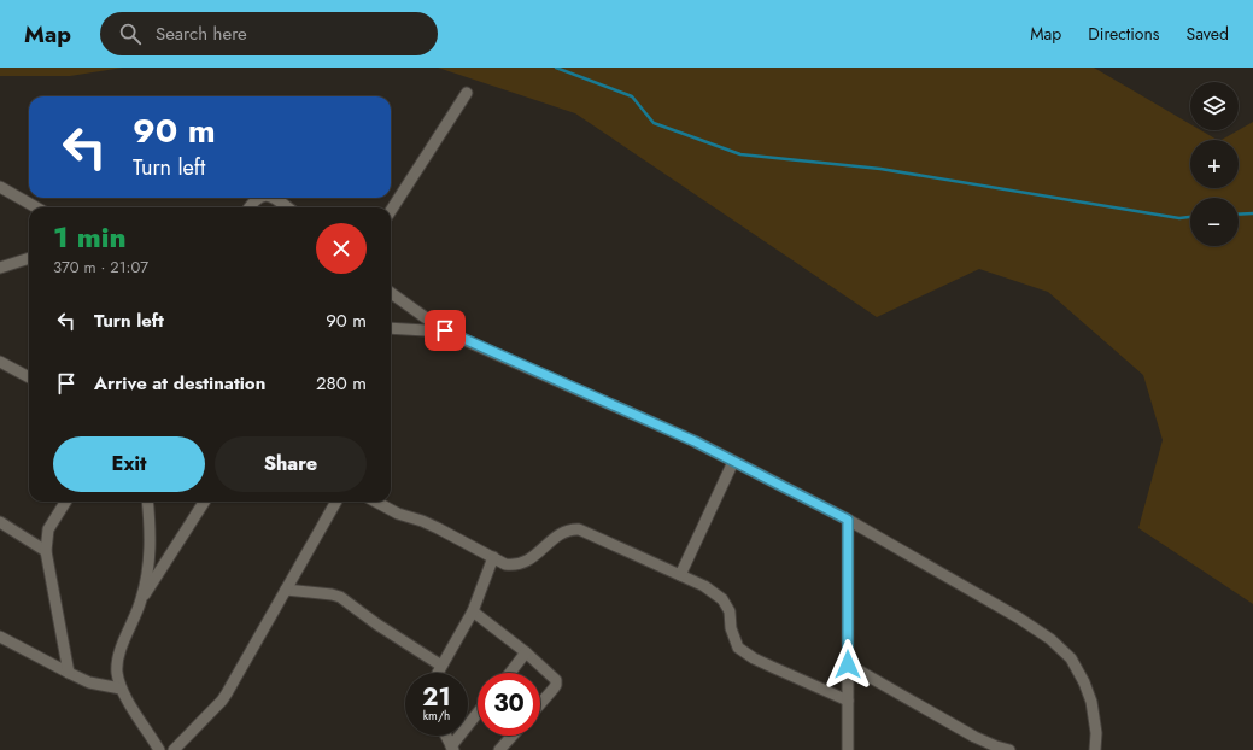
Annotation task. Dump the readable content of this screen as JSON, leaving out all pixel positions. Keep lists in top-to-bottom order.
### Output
{
  "page": {
    "header": "Map",
    "search": "Search here",
    "nav": ["Map", "Directions", "Saved"],
    "map_buttons": ["+", "−"],
    "turn": ["90 m", "Turn left"],
    "heading": ["1 min", "370 m · 21:07"],
    "list": [
      {
        "name": "Turn left",
        "value": "90 m"
      },
      {
        "name": "Arrive at destination",
        "value": "280 m"
      }
    ],
    "buttons": ["Exit", "Share"],
    "speed": "21 km/h",
    "limit": "30"
  }
}
